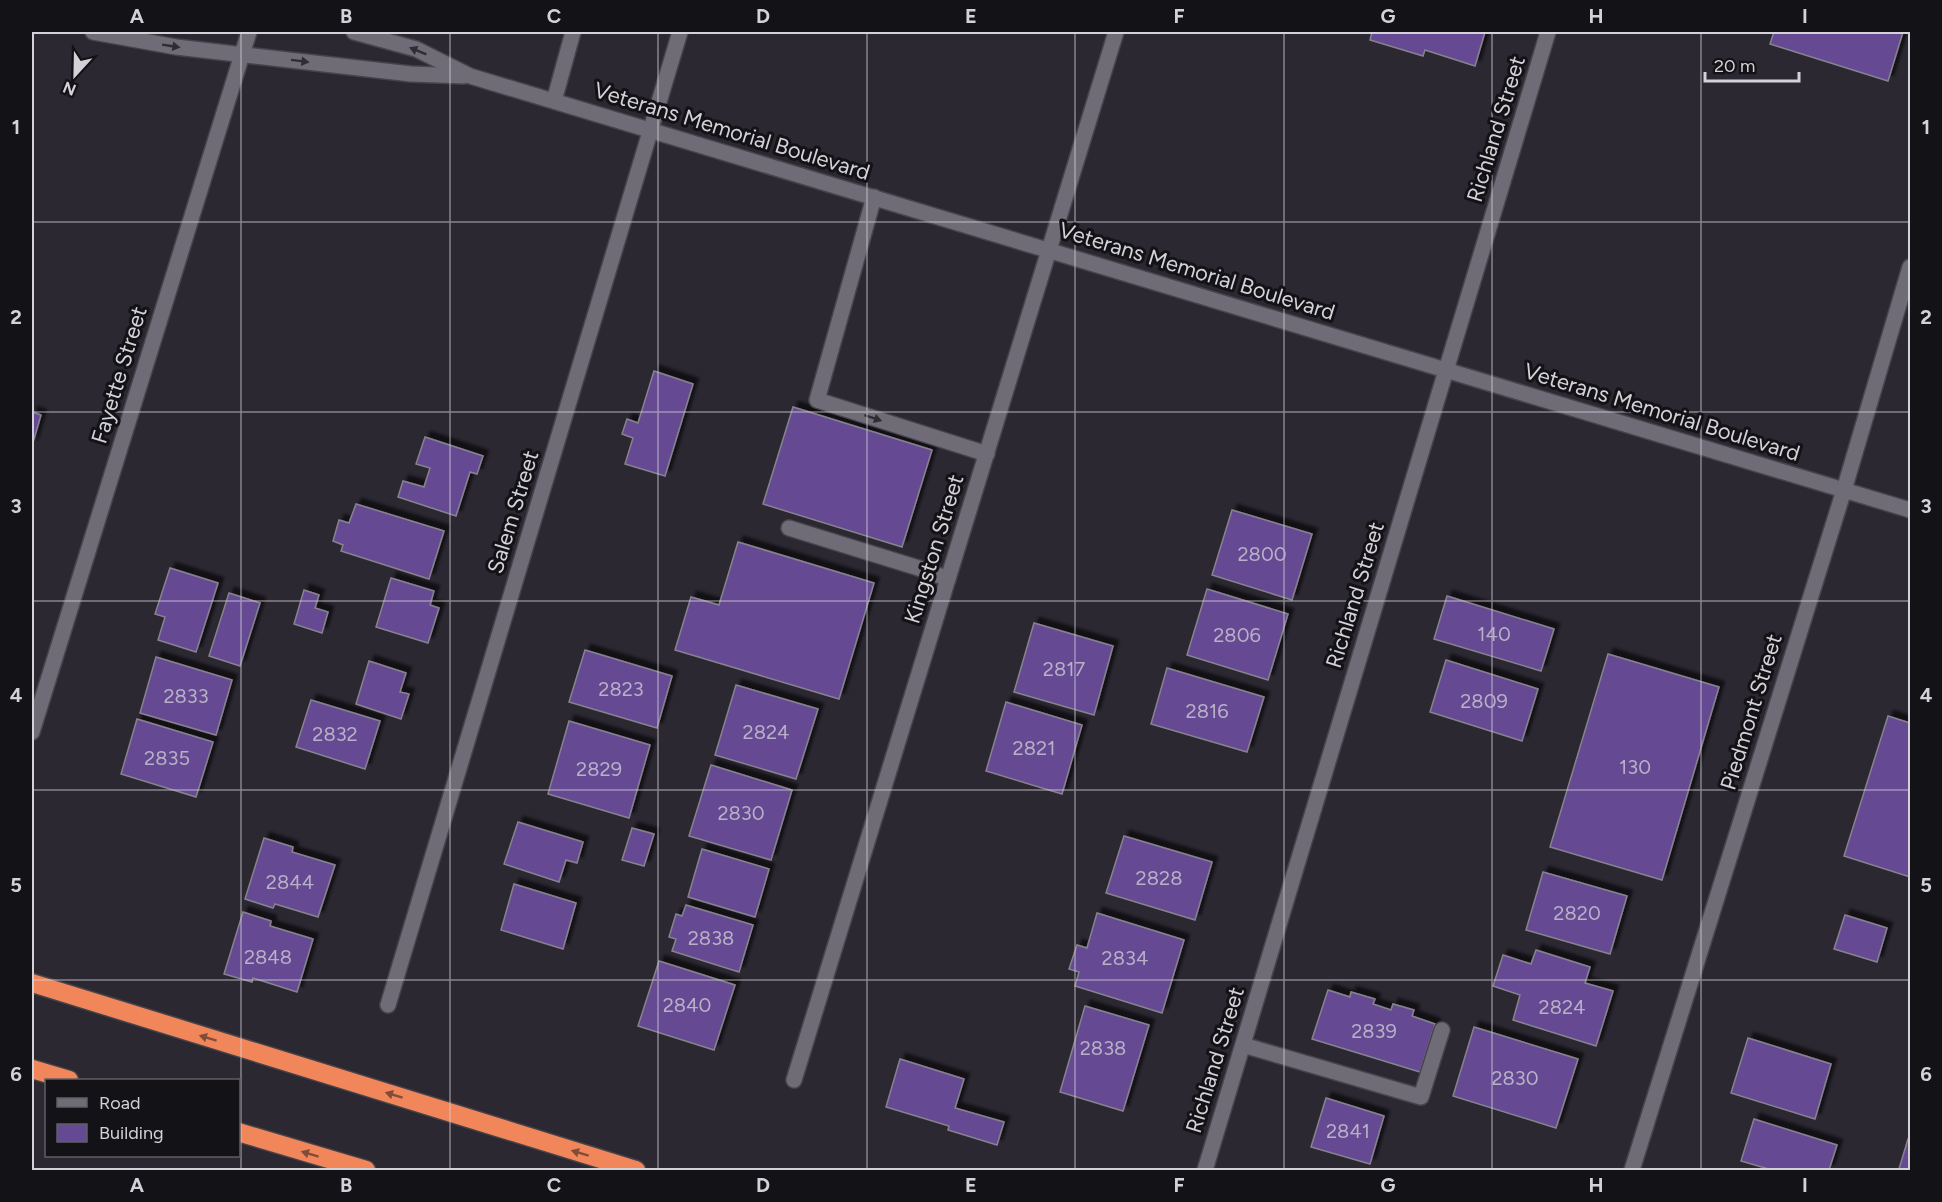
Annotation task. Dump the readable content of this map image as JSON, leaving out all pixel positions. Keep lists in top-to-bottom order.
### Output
{
  "streets": {
    "street": [
      "Richland Street",
      "Veterans Memorial Boulevard",
      "Fayette Street",
      "Salem Street",
      "Kingston Street",
      "Piedmont Street"
    ]
  },
  "crossings": [
    ["Richland Street", "Veterans Memorial Boulevard"],
    ["Veterans Memorial Boulevard", "Fayette Street"],
    ["Veterans Memorial Boulevard", "Salem Street"],
    ["Veterans Memorial Boulevard", "Kingston Street"],
    ["Veterans Memorial Boulevard", "Piedmont Street"]
  ],
  "house_numbers": [
    "2800",
    "140",
    "2806",
    "2817",
    "2823",
    "2833",
    "2809",
    "2816",
    "2824",
    "2832",
    "2821",
    "2835",
    "130",
    "2829",
    "2830",
    "2828",
    "2844",
    "2820",
    "2838",
    "2848",
    "2834",
    "2840",
    "2824",
    "2839",
    "2838",
    "2830",
    "2841"
  ],
  "legend": ["Road", "Building"],
  "scale_bar": "20 m",
  "north": "bottom",
  "grid": {
    "columns": [
      "A",
      "B",
      "C",
      "D",
      "E",
      "F",
      "G",
      "H",
      "I"
    ],
    "rows": [
      "1",
      "2",
      "3",
      "4",
      "5",
      "6"
    ]
  }
}
